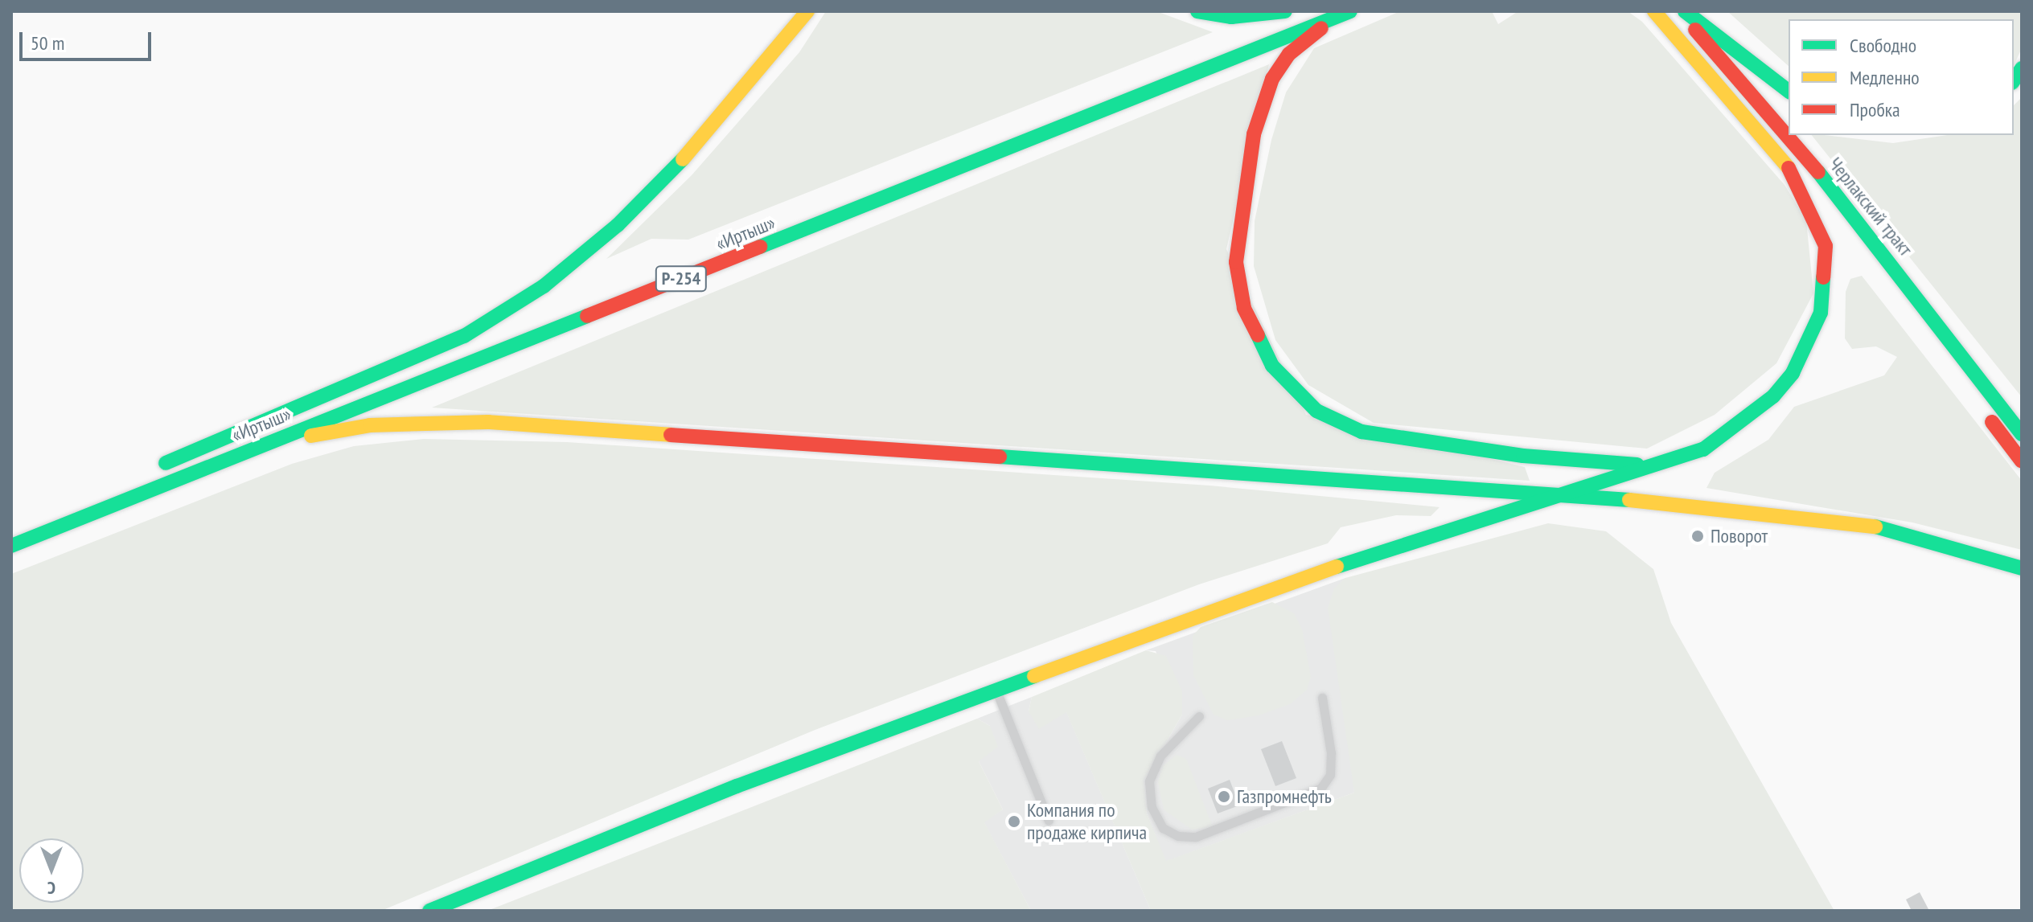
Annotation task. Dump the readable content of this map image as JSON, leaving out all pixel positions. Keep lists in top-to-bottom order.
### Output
{
  "streets": {
    "main road": ["Черлакский тракт", "«Иртыш»", "Р-254"]
  },
  "places": ["Поворот", "Газпромнефть", "Компания по продаже кирпича"],
  "legend": ["Свободно", "Медленно", "Пробка"],
  "scale_bar": "50 m",
  "north": "bottom"
}
